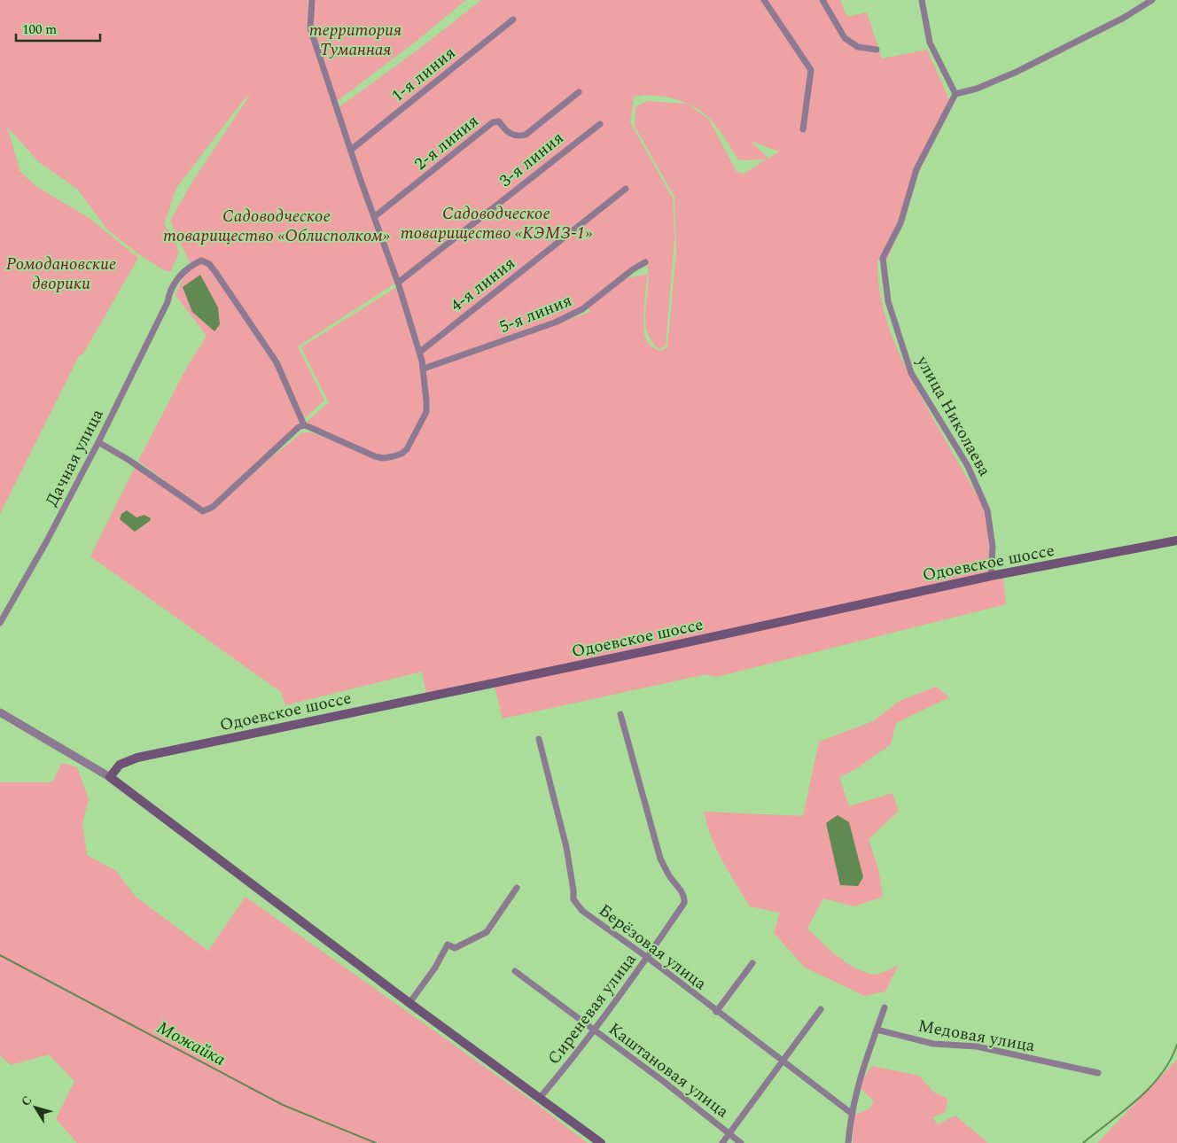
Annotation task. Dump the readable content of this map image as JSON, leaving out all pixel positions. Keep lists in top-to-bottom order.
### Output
{
  "streets": {
    "main road": ["Одоевское шоссе"],
    "street": [
      "1-я линия",
      "2-я линия",
      "3-я линия",
      "4-я линия",
      "5-я линия",
      "улица Николаева",
      "Дачная улица",
      "Берёзовая улица",
      "Сиреневая улица",
      "Медовая улица",
      "Каштановая улица"
    ]
  },
  "crossings": [
    ["улица Николаева", "Одоевское шоссе"],
    ["Берёзовая улица", "Сиреневая улица"],
    ["Сиреневая улица", "Каштановая улица"]
  ],
  "water": ["Можайка"],
  "parks": [
    "территория Туманная",
    "Садоводческое товарищество «КЭМЗ-1»",
    "Садоводческое товарищество «Облисполком»",
    "Ромодановские дворики"
  ],
  "scale_bar": "100 m",
  "north": "top left"
}
